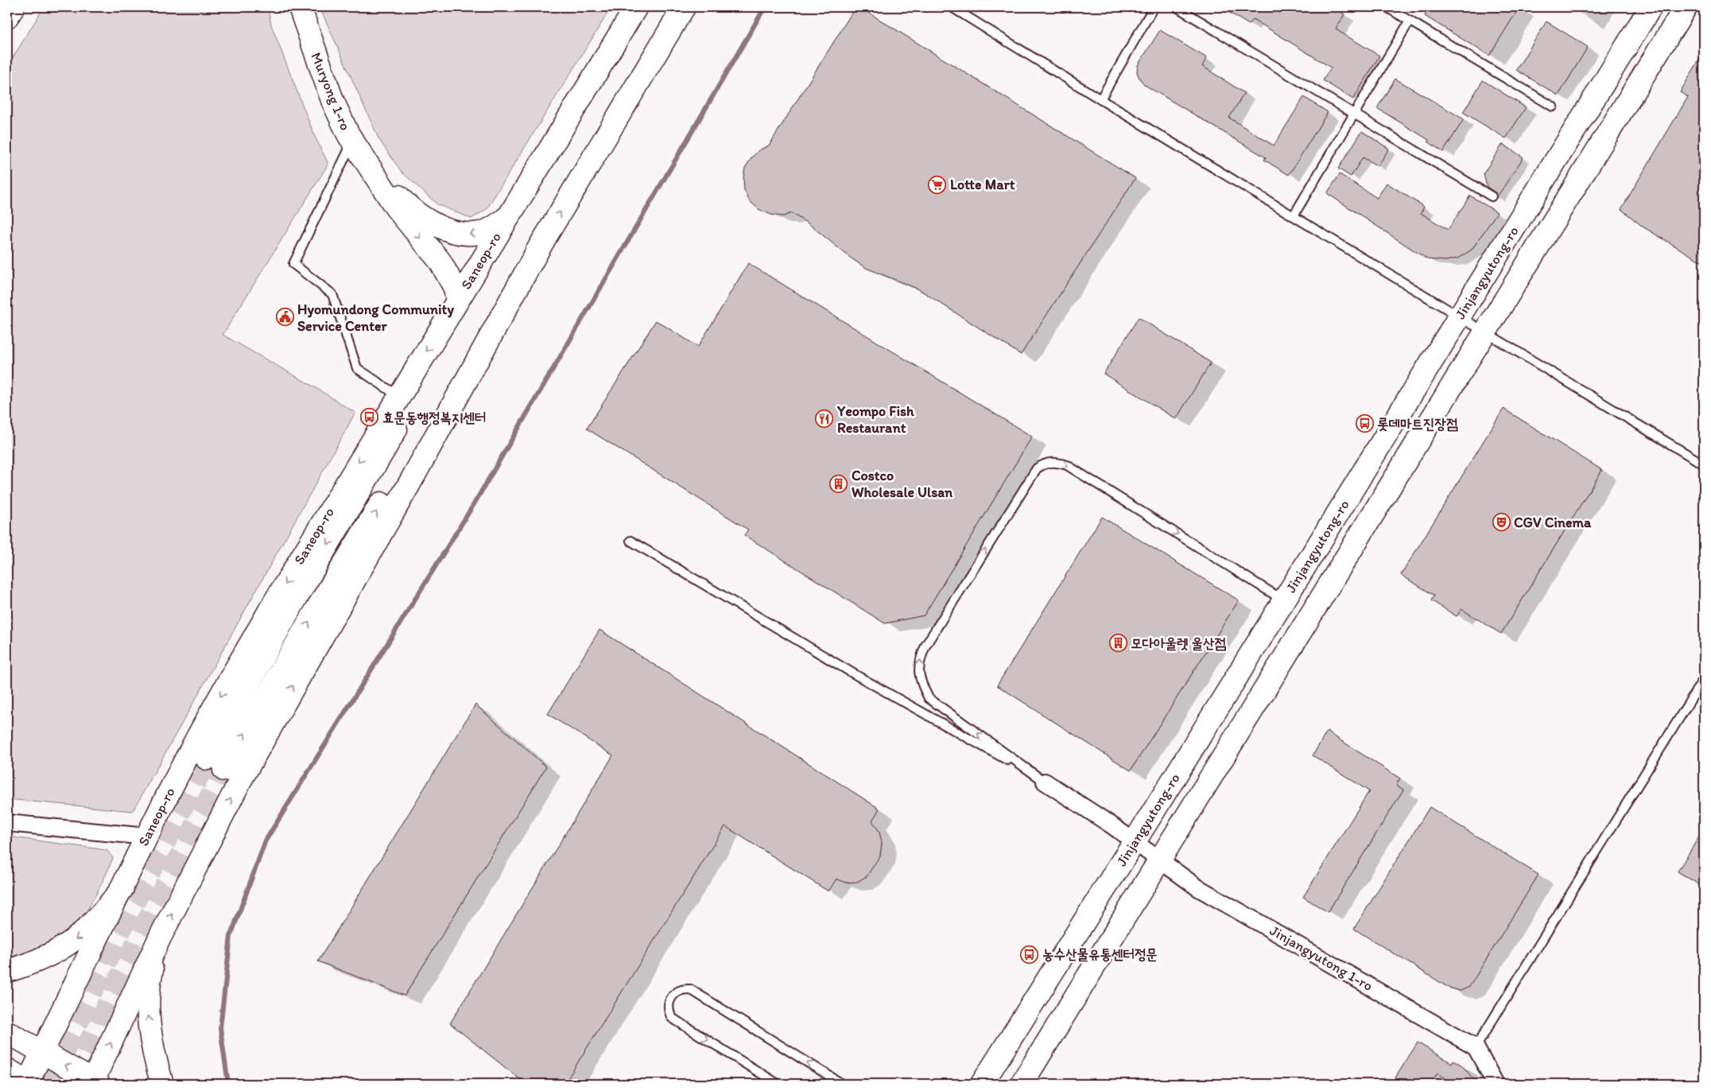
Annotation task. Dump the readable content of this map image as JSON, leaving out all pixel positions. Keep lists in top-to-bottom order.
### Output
{
  "streets": {
    "main road": ["Muryong 1-ro", "Saneop-ro", "Jinjangyutong-ro"],
    "street": ["Jinjangyutong 1-ro"]
  },
  "crossings": [
    ["Jinjangyutong-ro", "Jinjangyutong 1-ro"]
  ],
  "places": {
    "supermarket": ["Lotte Mart"],
    "public building": ["Hyomundong Community Service Center"],
    "bus stop": ["효문동행정복지센터", "롯데마트진장점", "농수산물유통센터정문"],
    "restaurant": ["Yeompo Fish Restaurant"],
    "building": ["Costco Wholesale Ulsan", "모다아울렛 울산점"],
    "theatre": ["CGV Cinema"]
  }
}
